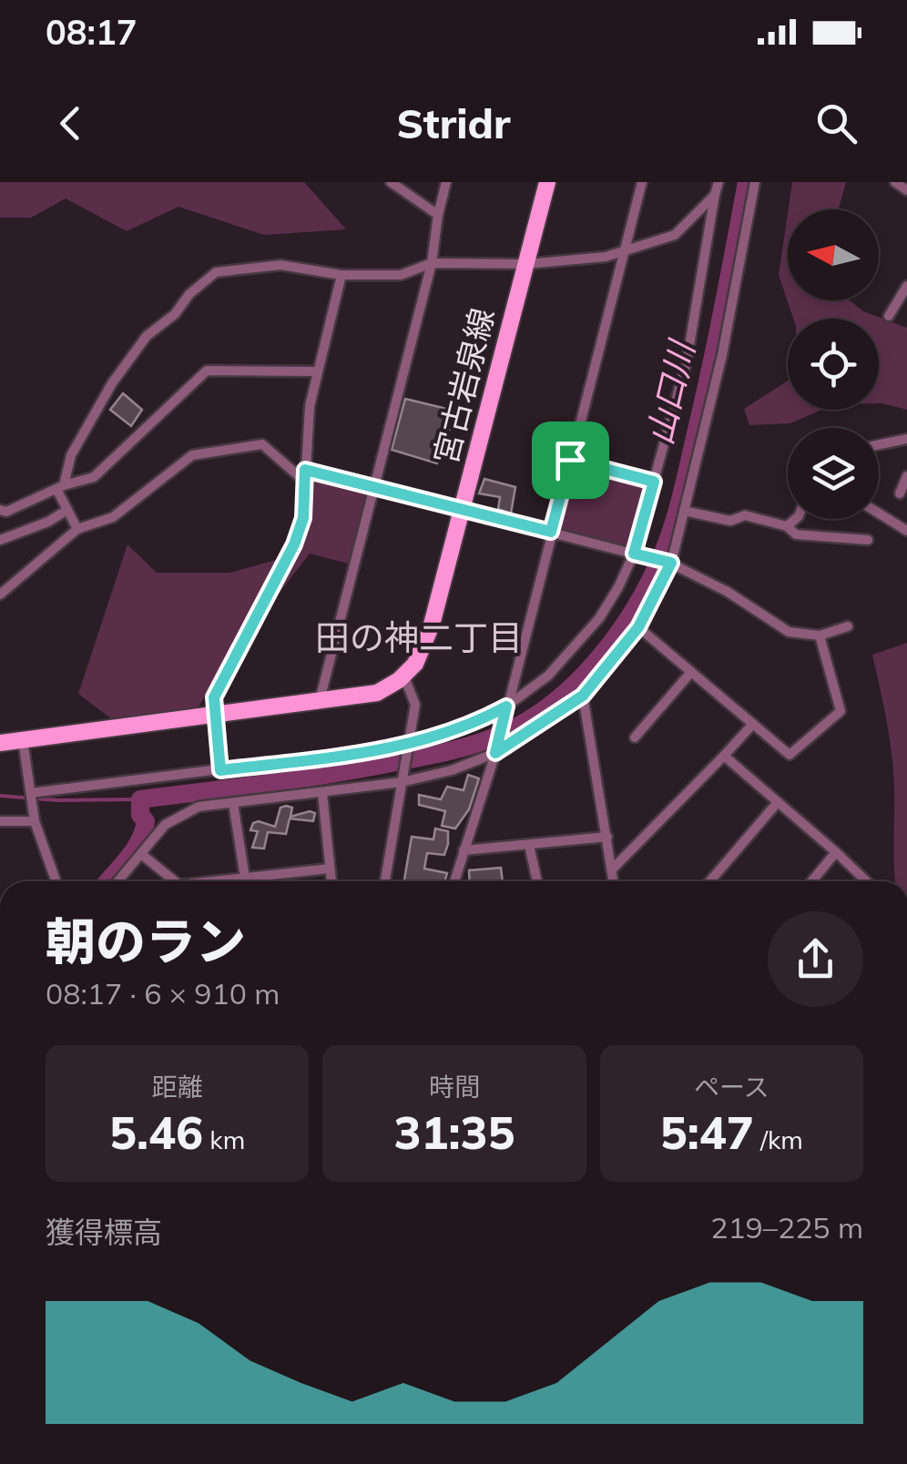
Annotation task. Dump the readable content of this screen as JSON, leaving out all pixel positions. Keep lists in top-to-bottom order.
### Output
{
  "streets": {
    "main road": ["宮古岩泉線"]
  },
  "districts": ["田の神二丁目"],
  "water": ["山口川"],
  "north": "left",
  "page": {
    "status": "08:17",
    "header": "Stridr",
    "heading": ["朝のラン", "08:17 · 6 × 910 m"],
    "stats": [
      ["距離", "5.46 km"],
      ["時間", "31:35"],
      ["ペース", "5:47 /km"]
    ],
    "chart": ["獲得標高", "219–225 m"]
  }
}
